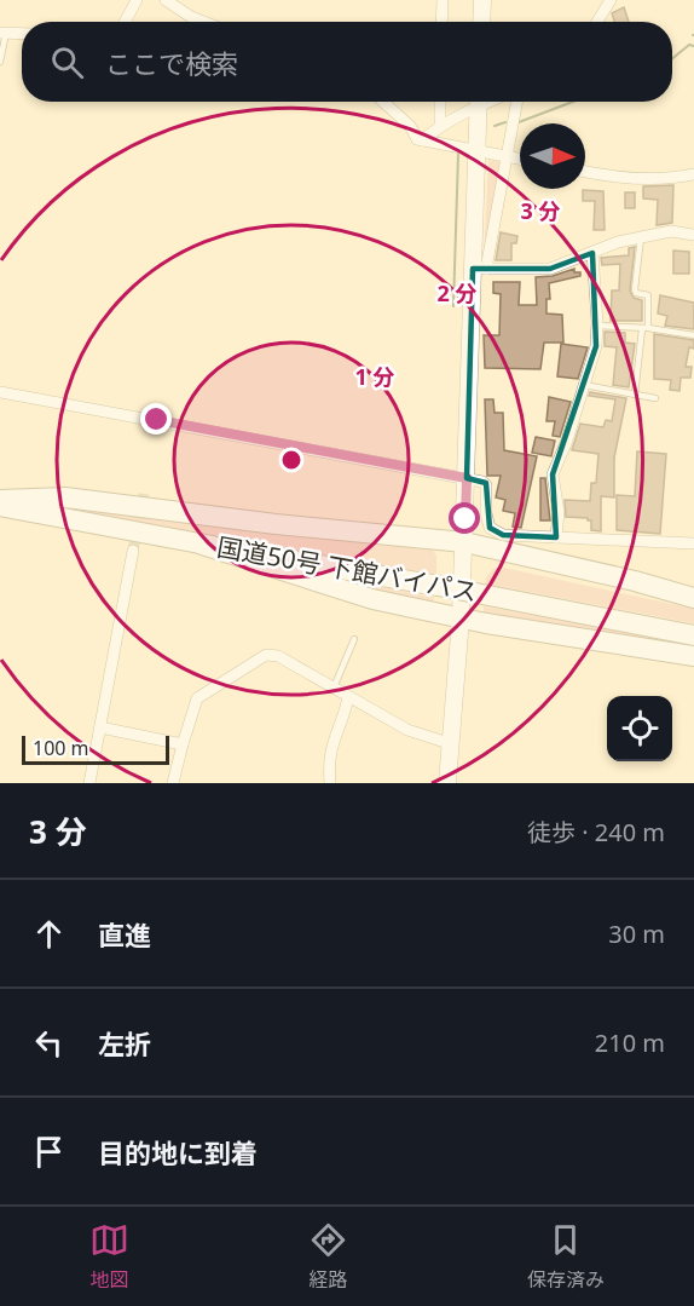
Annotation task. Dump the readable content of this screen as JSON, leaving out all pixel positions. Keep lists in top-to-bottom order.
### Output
{
  "streets": {
    "highway": ["国道50号 下館バイパス"]
  },
  "scale_bar": "100 m",
  "north": "right",
  "page": {
    "search": "ここで検索",
    "scale": "100 m",
    "heading": ["3 分", "徒歩 · 240 m"],
    "list": [
      ["直進", "30 m"],
      ["左折", "210 m"],
      "目的地に到着"
    ],
    "nav": ["地図", "経路", "保存済み"]
  },
  "rings": ["3 分", "2 分", "1 分"]
}
